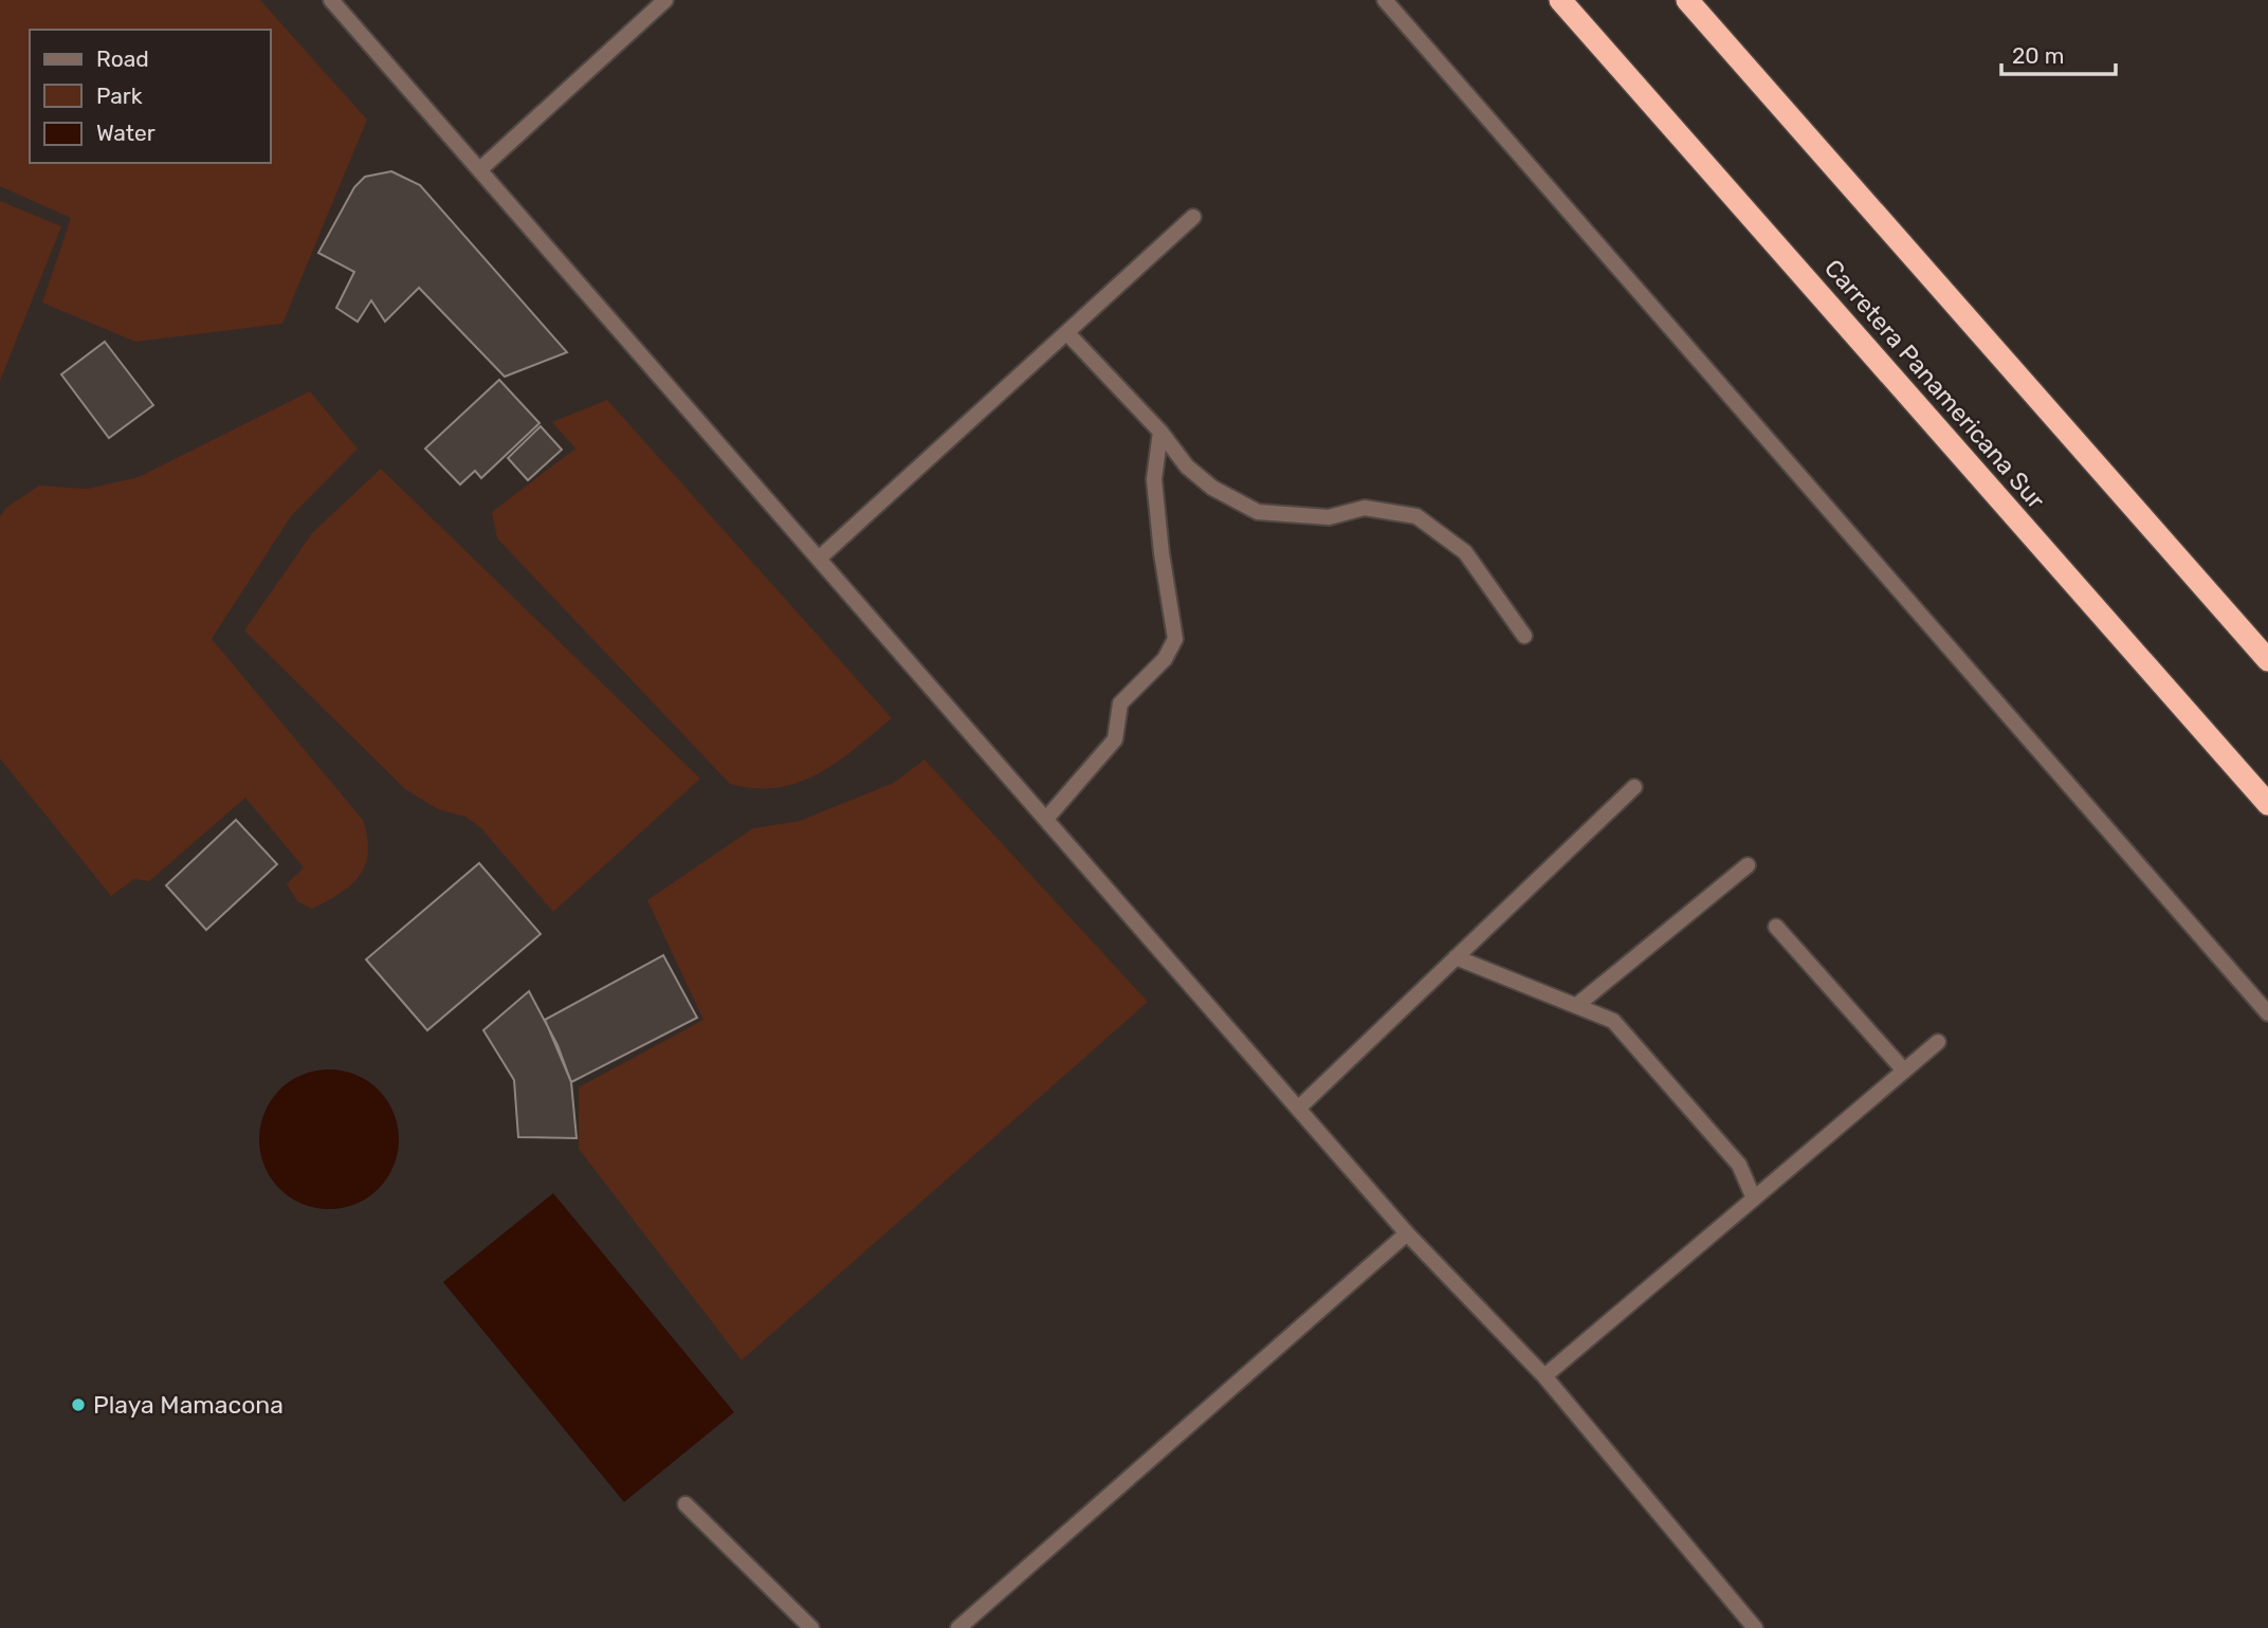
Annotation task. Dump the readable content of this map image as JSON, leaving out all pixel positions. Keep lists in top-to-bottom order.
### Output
{
  "streets": {
    "highway": ["Carretera Panamericana Sur"]
  },
  "places": ["Playa Mamacona"],
  "legend": ["Road", "Park", "Water"],
  "scale_bar": "20 m"
}
